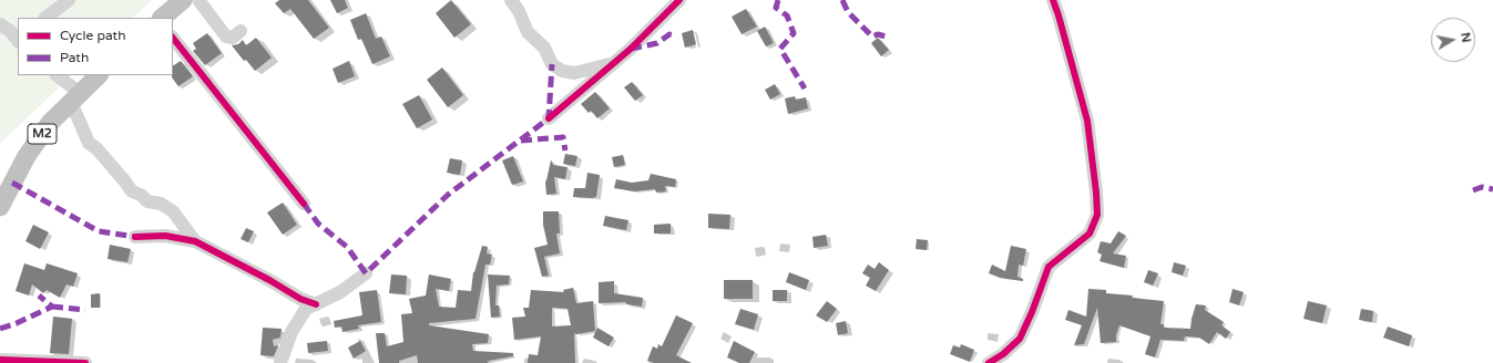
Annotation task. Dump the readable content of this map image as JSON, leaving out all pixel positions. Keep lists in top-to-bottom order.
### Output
{
  "streets": {
    "highway": ["M2"]
  },
  "legend": ["Cycle path", "Path"],
  "north": "right"
}
